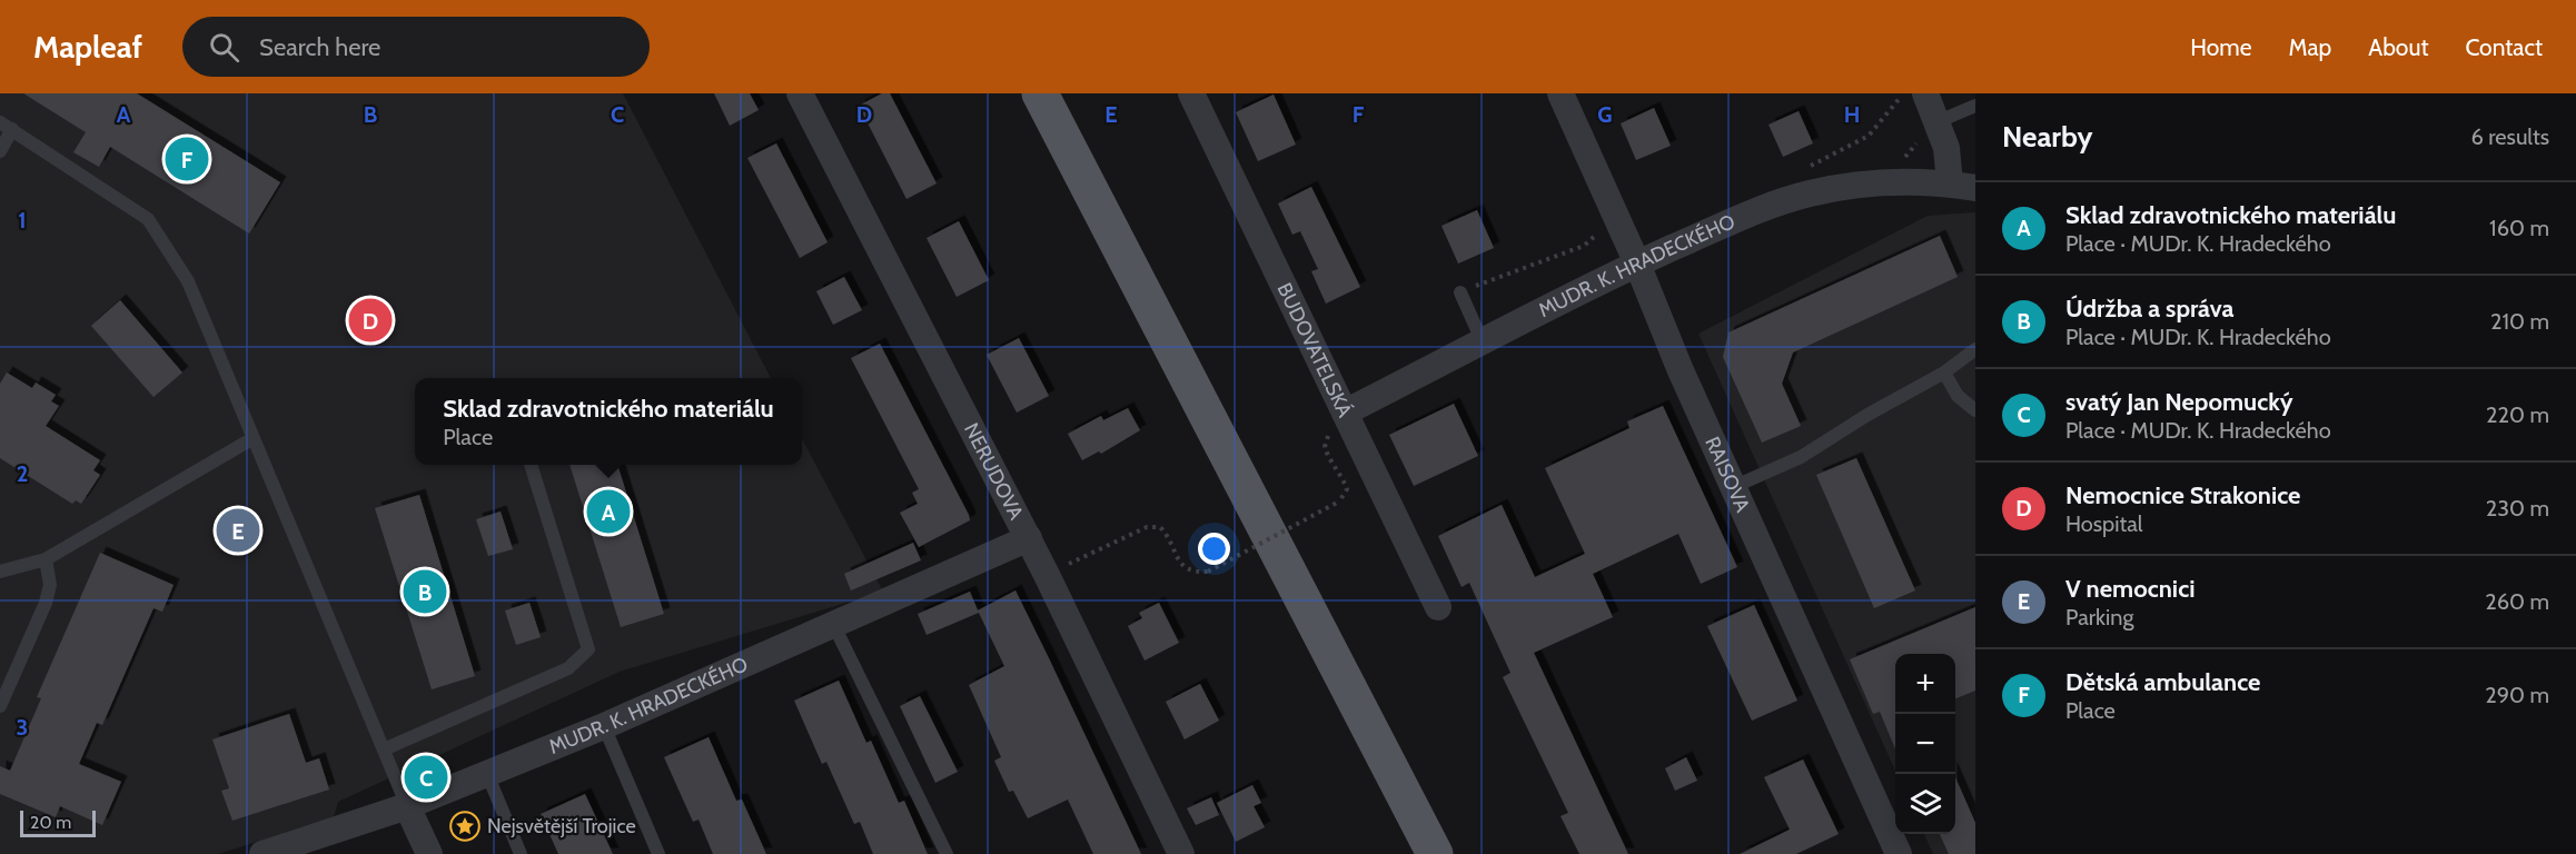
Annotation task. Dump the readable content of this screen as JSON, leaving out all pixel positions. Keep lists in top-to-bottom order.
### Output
{
  "streets": {
    "street": [
      "MUDR. K. HRADECKÉHO",
      "BUDOVATELSKÁ",
      "NERUDOVA",
      "RAISOVA"
    ]
  },
  "crossings": [
    ["MUDR. K. HRADECKÉHO", "BUDOVATELSKÁ"],
    ["MUDR. K. HRADECKÉHO", "NERUDOVA"],
    ["MUDR. K. HRADECKÉHO", "RAISOVA"]
  ],
  "places": {
    "place": ["Nejsvětější Trojice"]
  },
  "scale_bar": "20 m",
  "page": {
    "header": "Mapleaf",
    "search": "Search here",
    "nav": [
      "Home",
      "Map",
      "About",
      "Contact"
    ],
    "heading": ["Nearby", "6 results"],
    "pins": [
      "F",
      "D",
      "A",
      "E",
      "B",
      "C"
    ],
    "list": [
      {
        "mark": "A",
        "name": "Sklad zdravotnického materiálu",
        "note": "Place · MUDr. K. Hradeckého",
        "value": "160 m"
      },
      {
        "mark": "B",
        "name": "Údržba a správa",
        "note": "Place · MUDr. K. Hradeckého",
        "value": "210 m"
      },
      {
        "mark": "C",
        "name": "svatý Jan Nepomucký",
        "note": "Place · MUDr. K. Hradeckého",
        "value": "220 m"
      },
      {
        "mark": "D",
        "name": "Nemocnice Strakonice",
        "note": "Hospital",
        "value": "230 m"
      },
      {
        "mark": "E",
        "name": "V nemocnici",
        "note": "Parking",
        "value": "260 m"
      },
      {
        "mark": "F",
        "name": "Dětská ambulance",
        "note": "Place",
        "value": "290 m"
      }
    ],
    "popup": ["Sklad zdravotnického materiálu", "Place"],
    "map_buttons": ["+", "−"],
    "scale": "20 m"
  },
  "grid": {
    "columns": [
      "A",
      "B",
      "C",
      "D",
      "E",
      "F",
      "G",
      "H"
    ],
    "rows": ["1", "2", "3"]
  }
}
